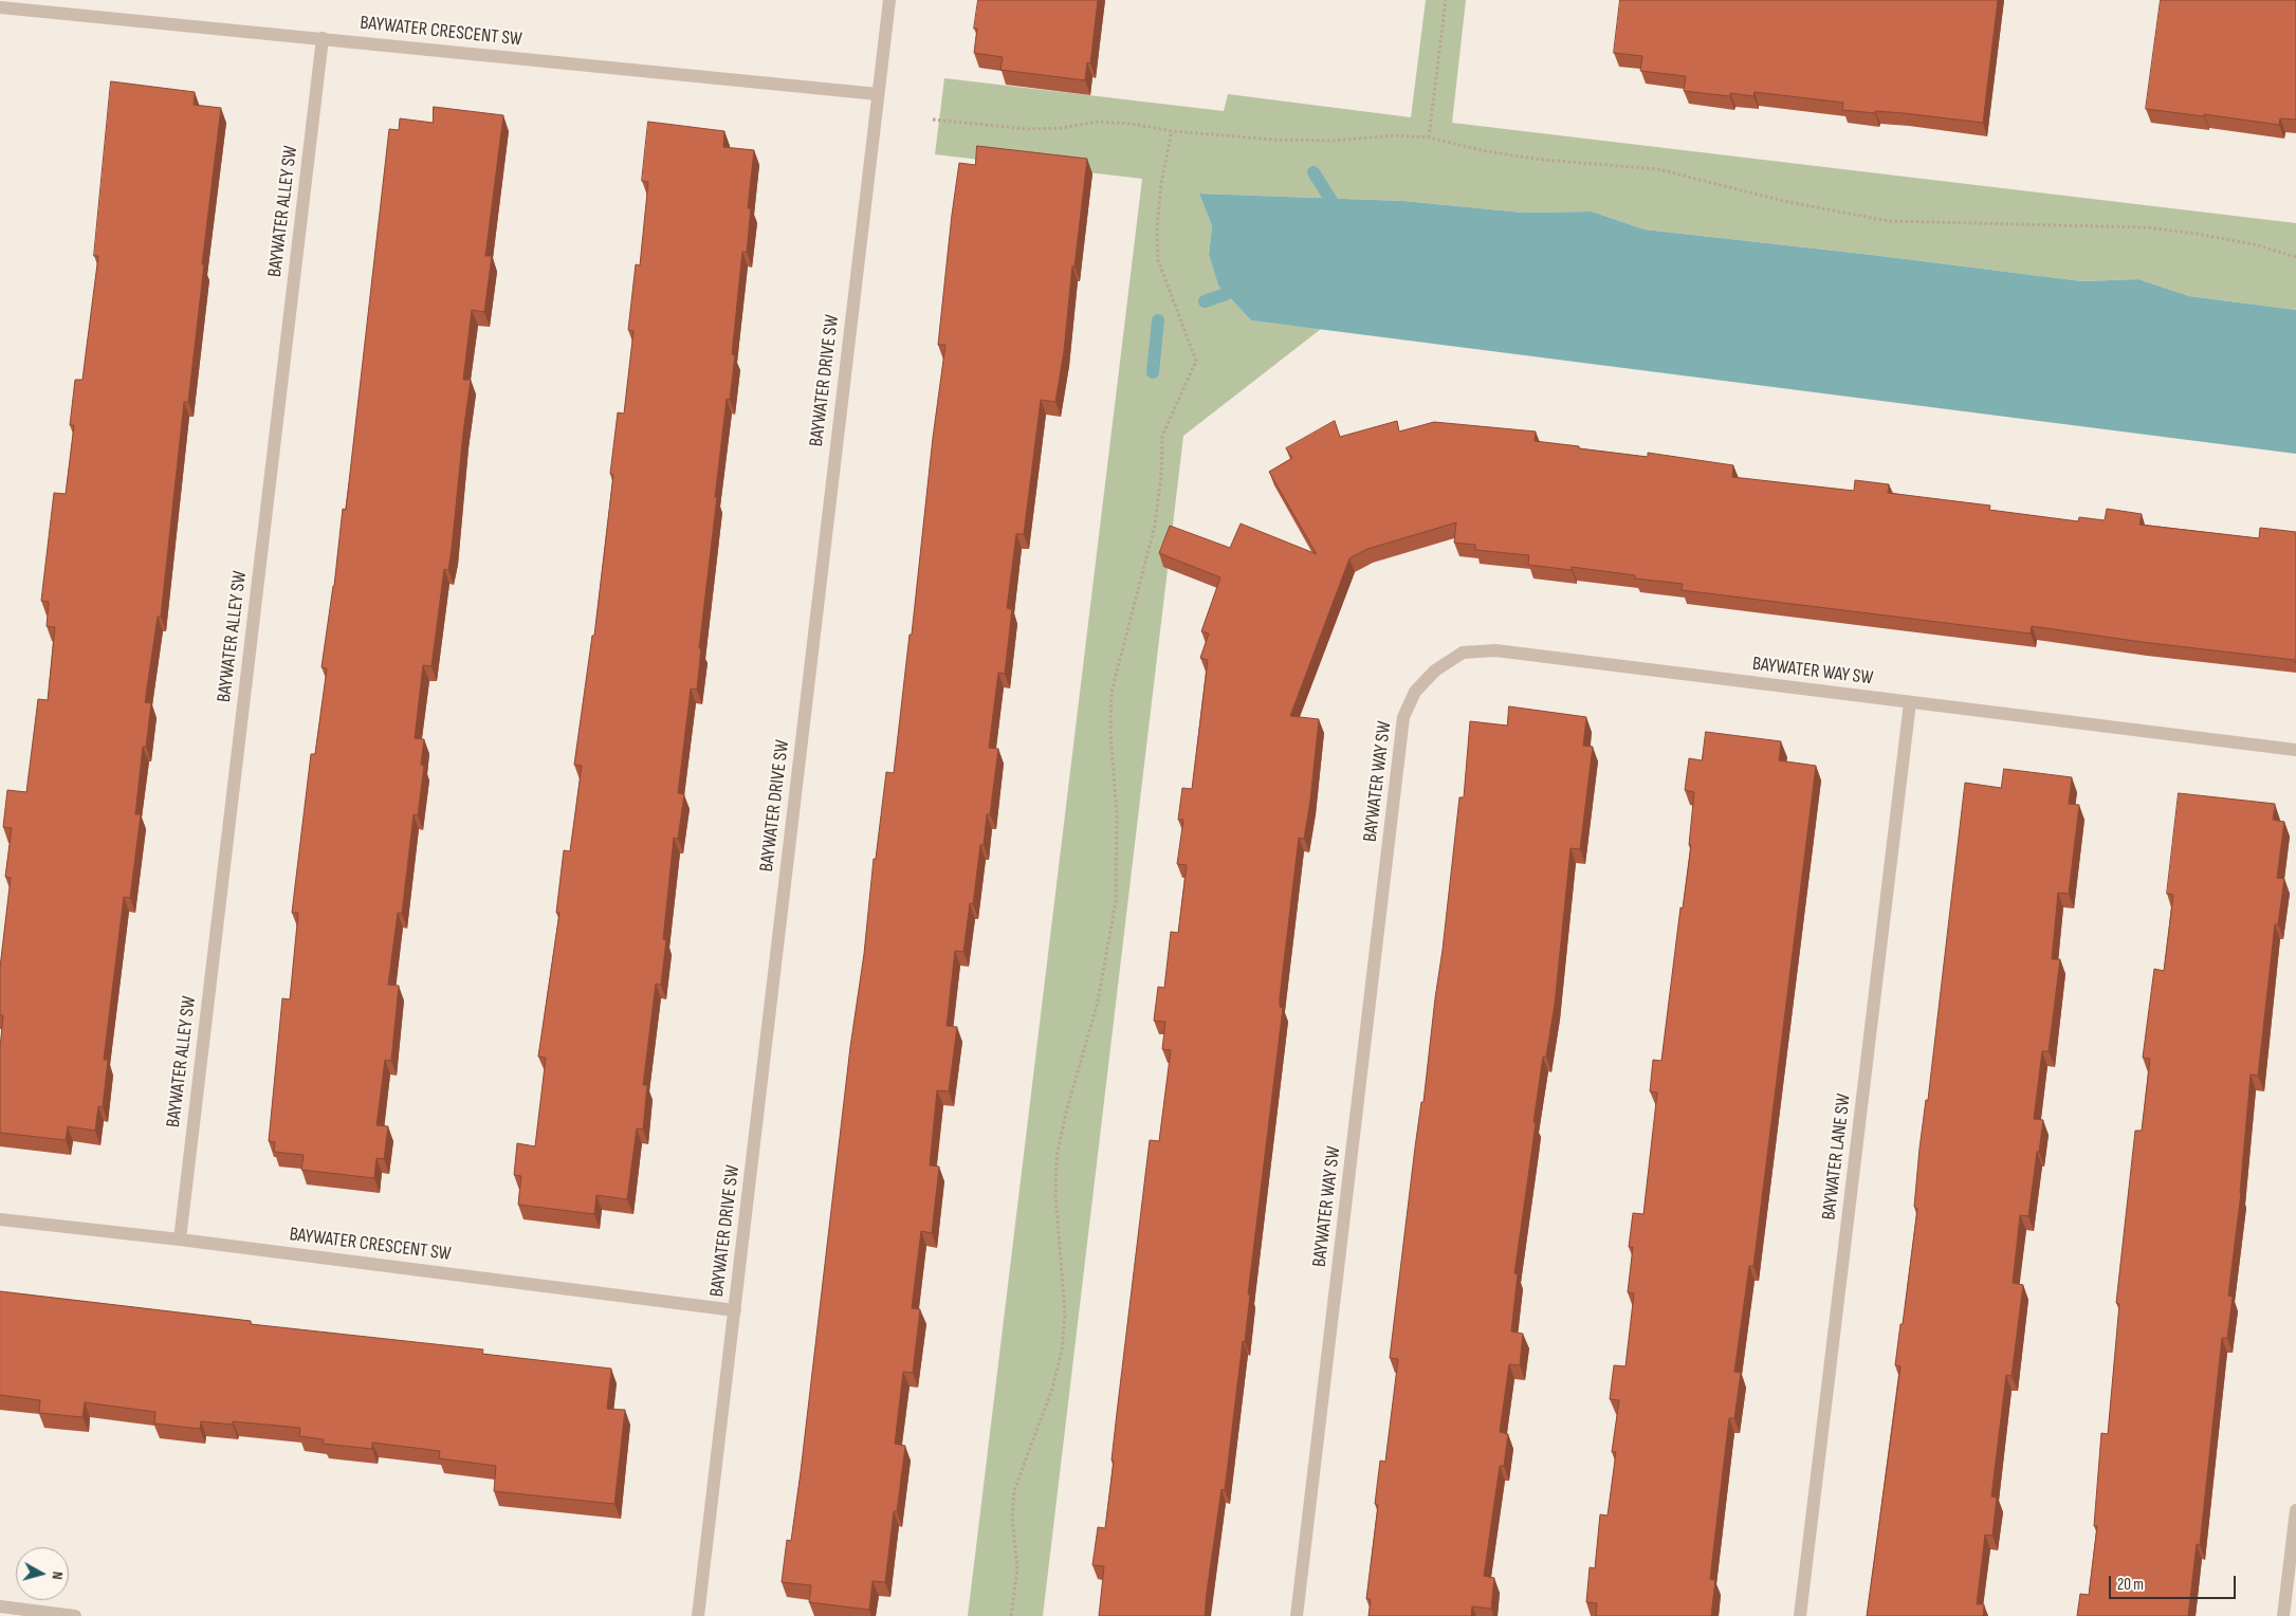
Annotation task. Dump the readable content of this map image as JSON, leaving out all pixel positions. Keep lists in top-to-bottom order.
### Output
{
  "streets": {
    "street": [
      "BAYWATER CRESCENT SW",
      "BAYWATER ALLEY SW",
      "BAYWATER DRIVE SW",
      "BAYWATER WAY SW",
      "BAYWATER LANE SW"
    ]
  },
  "crossings": [
    ["BAYWATER CRESCENT SW", "BAYWATER ALLEY SW"],
    ["BAYWATER CRESCENT SW", "BAYWATER DRIVE SW"],
    ["BAYWATER WAY SW", "BAYWATER LANE SW"]
  ],
  "scale_bar": "20 m",
  "north": "right"
}
